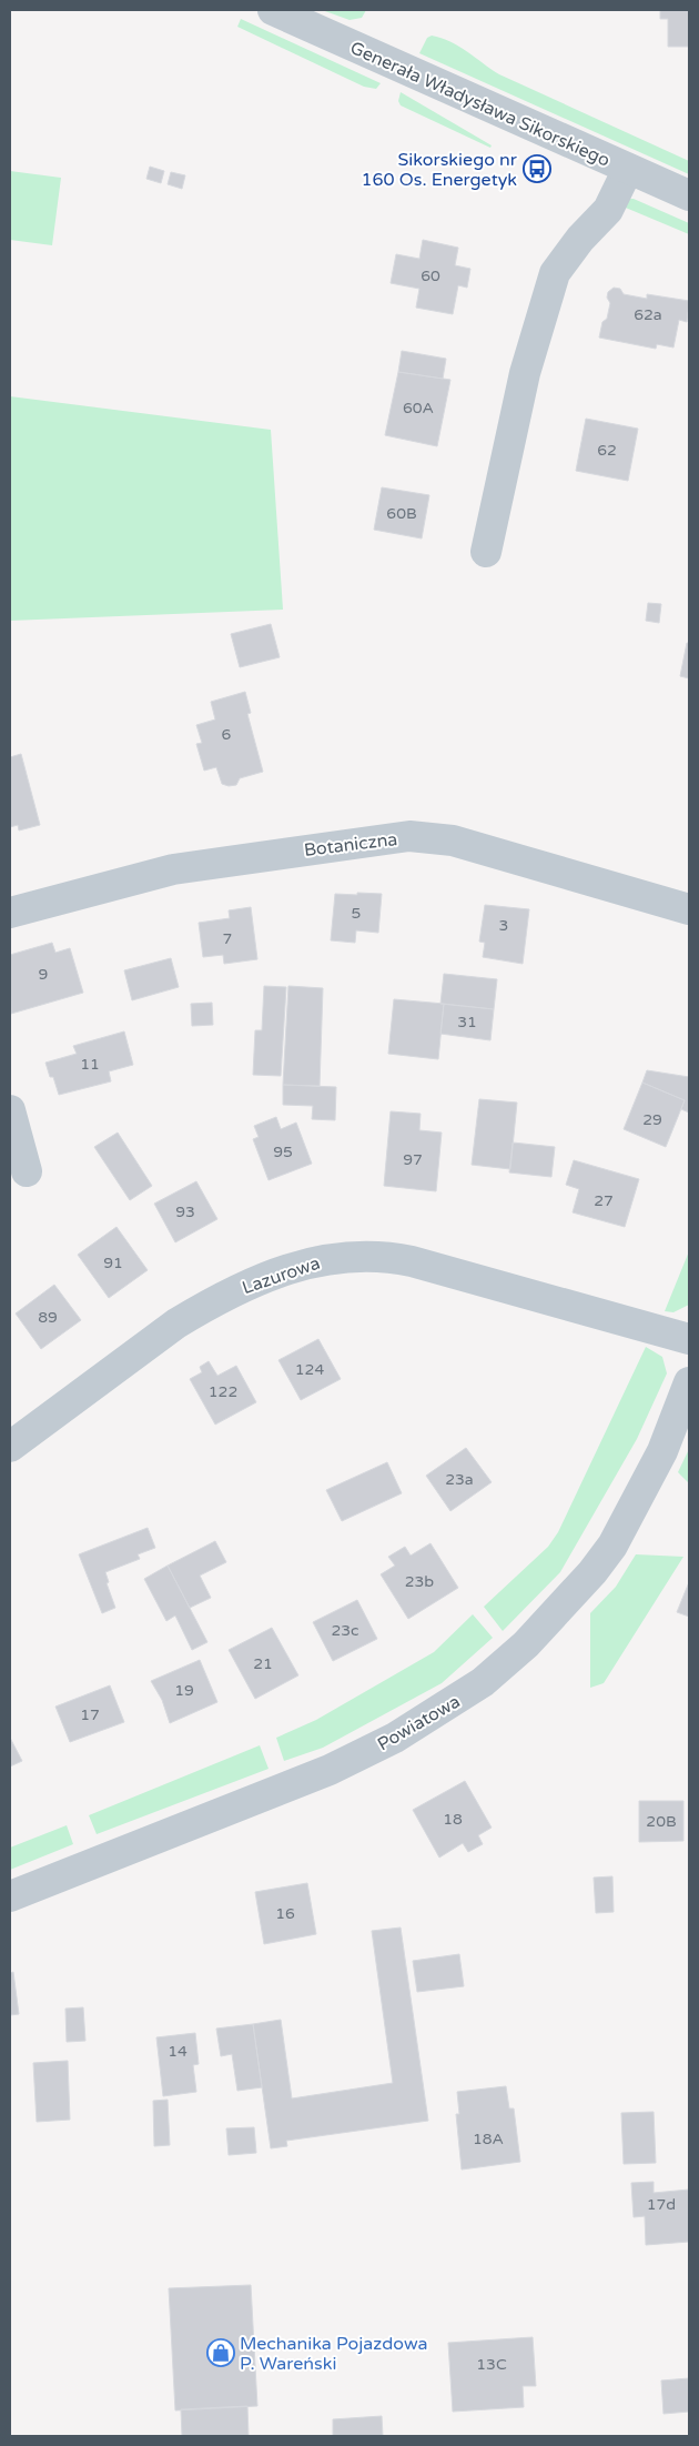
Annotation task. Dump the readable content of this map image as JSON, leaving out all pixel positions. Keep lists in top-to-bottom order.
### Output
{
  "streets": {
    "street": [
      "Generała Władysława Sikorskiego",
      "Botaniczna",
      "Lazurowa",
      "Powiatowa"
    ]
  },
  "places": {
    "bus stop": ["Sikorskiego nr 160 Os. Energetyk"],
    "shop": ["Mechanika Pojazdowa P. Wareński"]
  },
  "house_numbers": [
    "60",
    "62a",
    "60A",
    "62",
    "60B",
    "6",
    "5",
    "3",
    "7",
    "9",
    "31",
    "11",
    "29",
    "95",
    "97",
    "27",
    "93",
    "91",
    "89",
    "124",
    "122",
    "23a",
    "23b",
    "23c",
    "21",
    "19",
    "17",
    "18",
    "20B",
    "16",
    "14",
    "18A",
    "17d",
    "13C"
  ]
}
